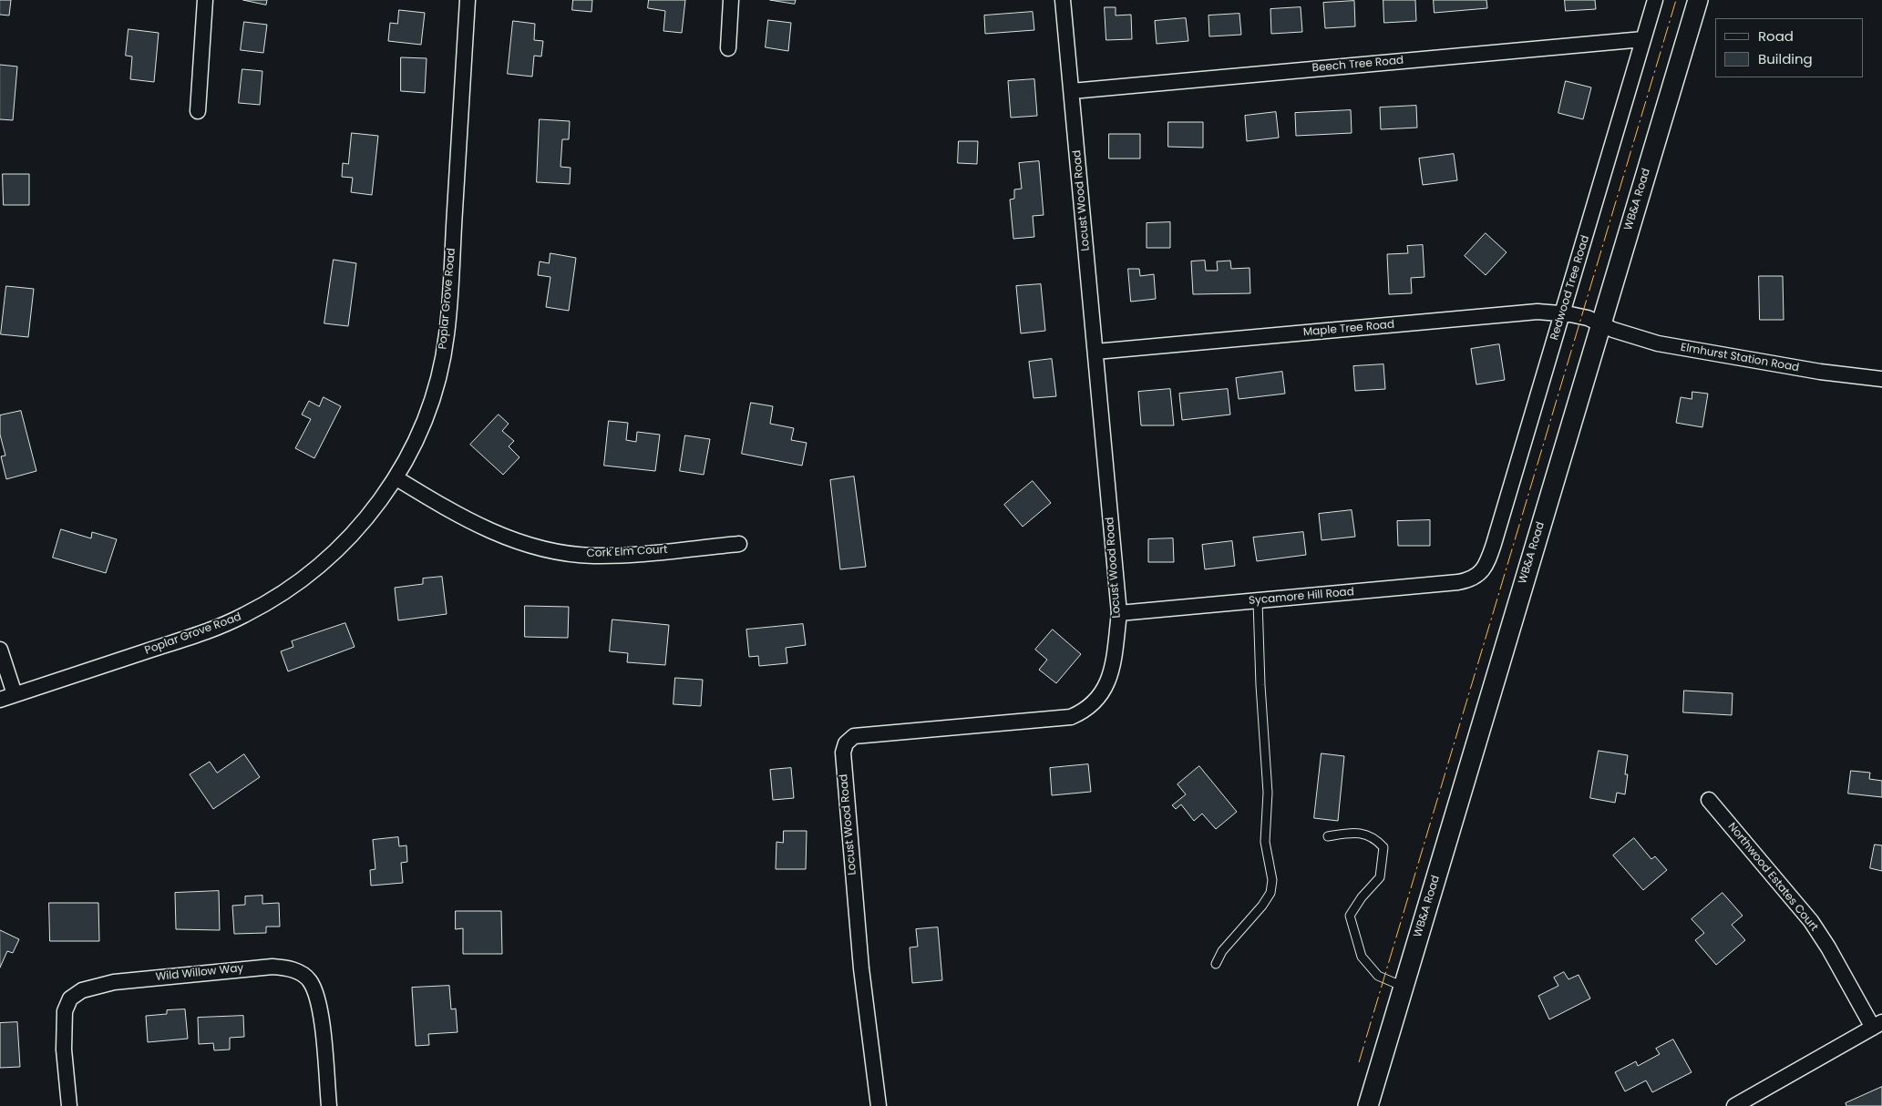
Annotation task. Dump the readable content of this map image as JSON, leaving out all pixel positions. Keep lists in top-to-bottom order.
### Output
{
  "streets": {
    "street": [
      "Beech Tree Road",
      "WB&A Road",
      "Locust Wood Road",
      "Redwood Tree Road",
      "Poplar Grove Road",
      "Maple Tree Road",
      "Elmhurst Station Road",
      "Cork Elm Court",
      "Sycamore Hill Road",
      "Northwood Estates Court",
      "Wild Willow Way"
    ]
  },
  "crossings": [
    ["Beech Tree Road", "Locust Wood Road"],
    ["Beech Tree Road", "Redwood Tree Road"],
    ["WB&A Road", "Maple Tree Road"],
    ["WB&A Road", "Elmhurst Station Road"],
    ["Locust Wood Road", "Maple Tree Road"],
    ["Locust Wood Road", "Sycamore Hill Road"],
    ["Redwood Tree Road", "Maple Tree Road"],
    ["Redwood Tree Road", "Sycamore Hill Road"],
    ["Poplar Grove Road", "Cork Elm Court"],
    ["Maple Tree Road", "Elmhurst Station Road"]
  ],
  "legend": ["Road", "Building"]
}
